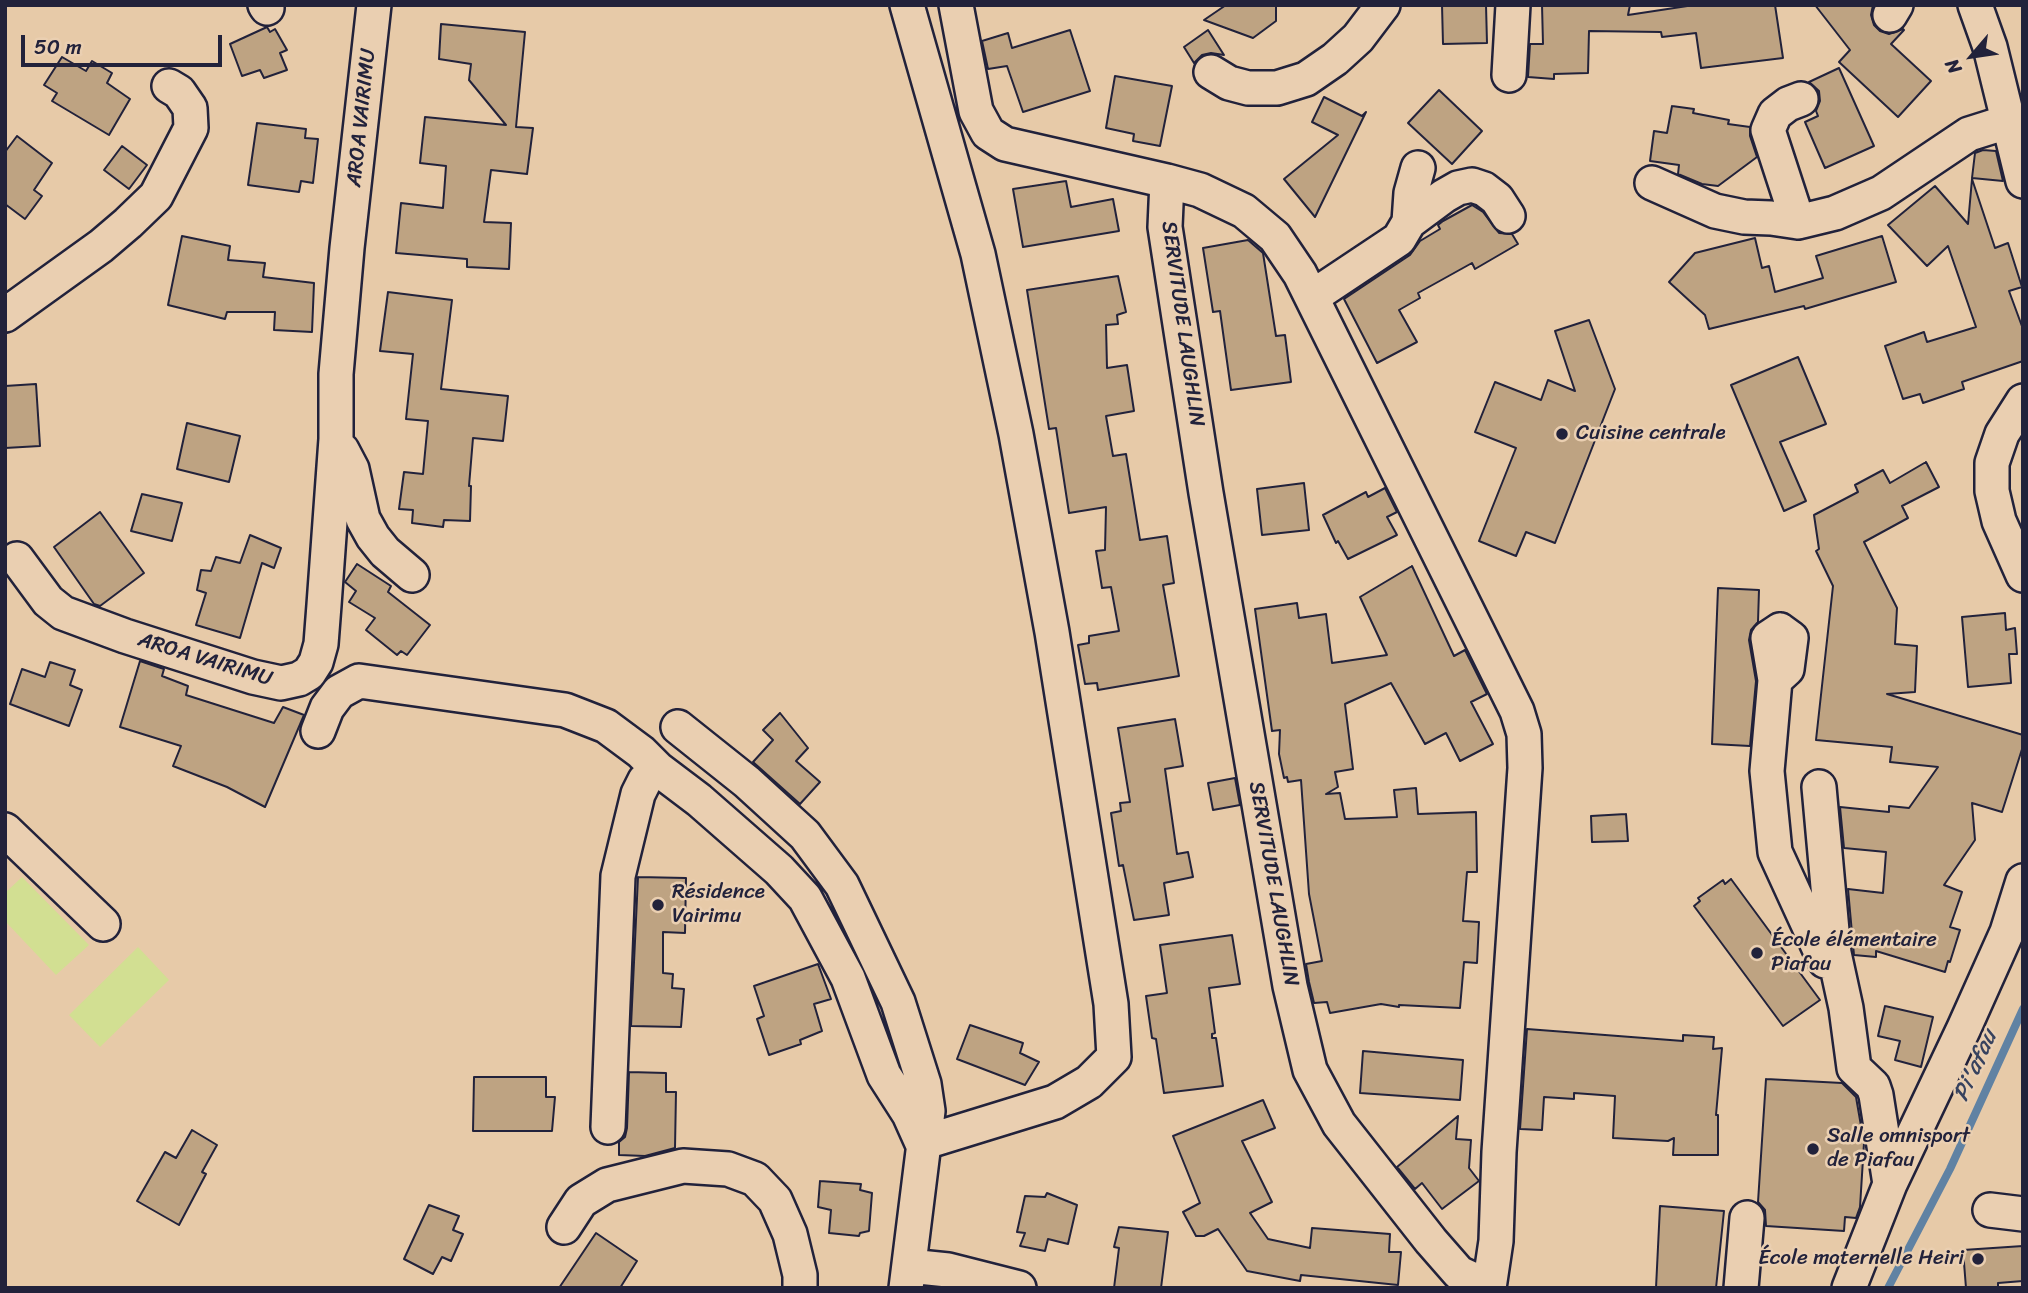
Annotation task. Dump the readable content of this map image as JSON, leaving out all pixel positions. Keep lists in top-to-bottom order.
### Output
{
  "streets": {
    "street": ["AROA VAIRIMU", "SERVITUDE LAUGHLIN"]
  },
  "water": ["Pi'afau"],
  "places": [
    "Cuisine centrale",
    "Résidence Vairimu",
    "École élémentaire Piafau",
    "Salle omnisport de Piafau",
    "École maternelle Heiri"
  ],
  "scale_bar": "50 m",
  "north": "bottom left"
}
